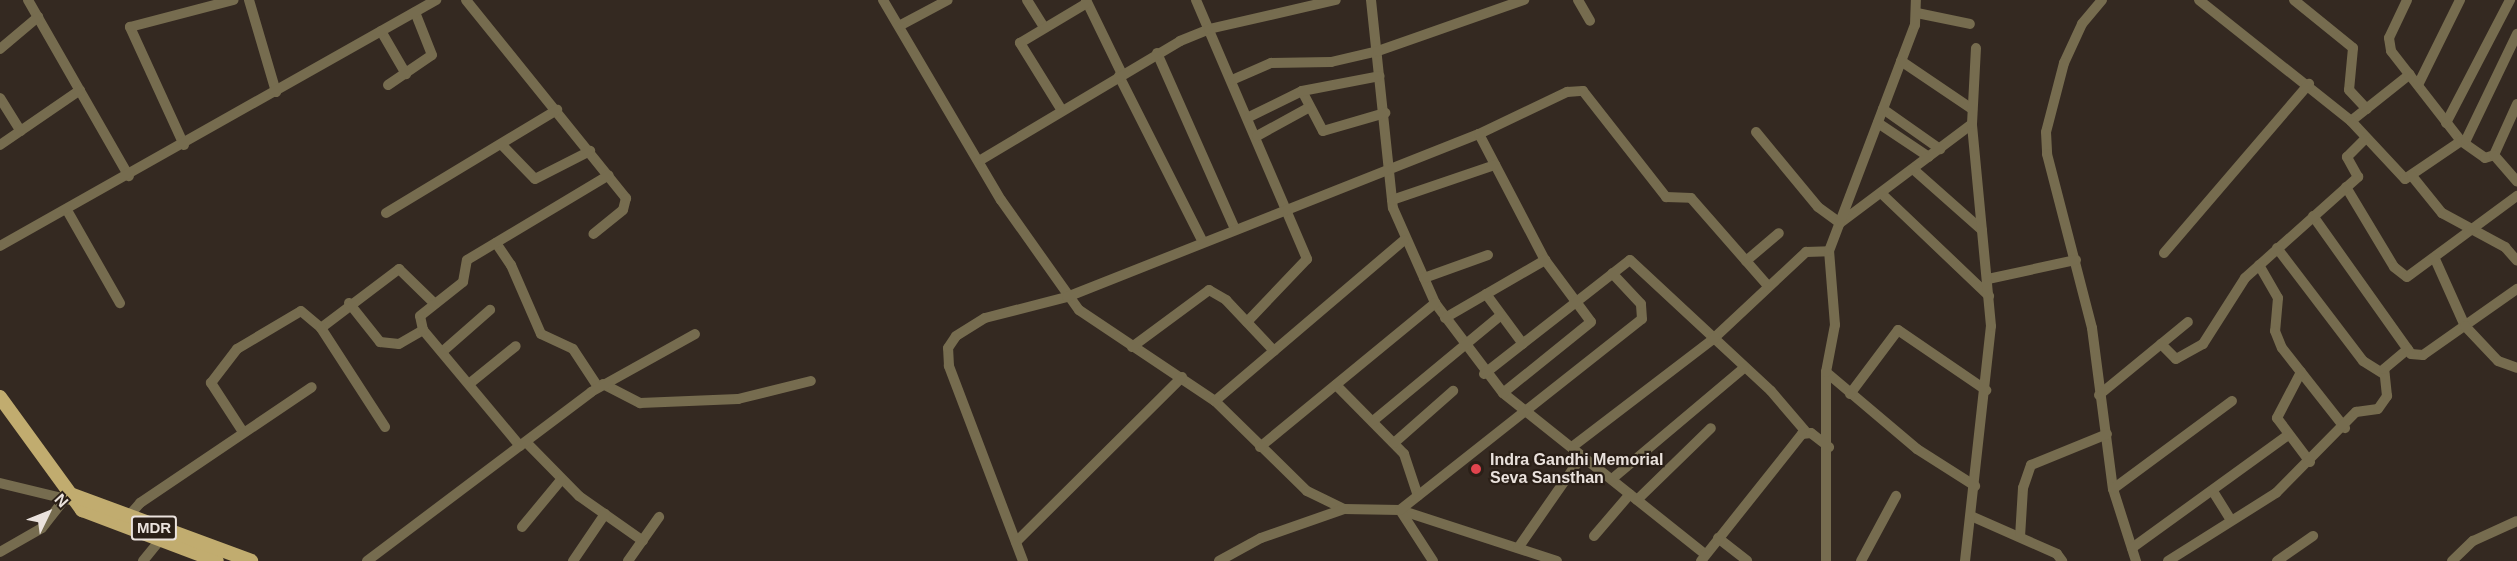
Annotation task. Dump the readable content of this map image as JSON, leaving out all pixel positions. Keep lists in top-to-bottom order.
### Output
{
  "streets": {
    "main road": ["MDR"]
  },
  "places": ["Indra Gandhi Memorial Seva Sansthan"],
  "north": "top right"
}
